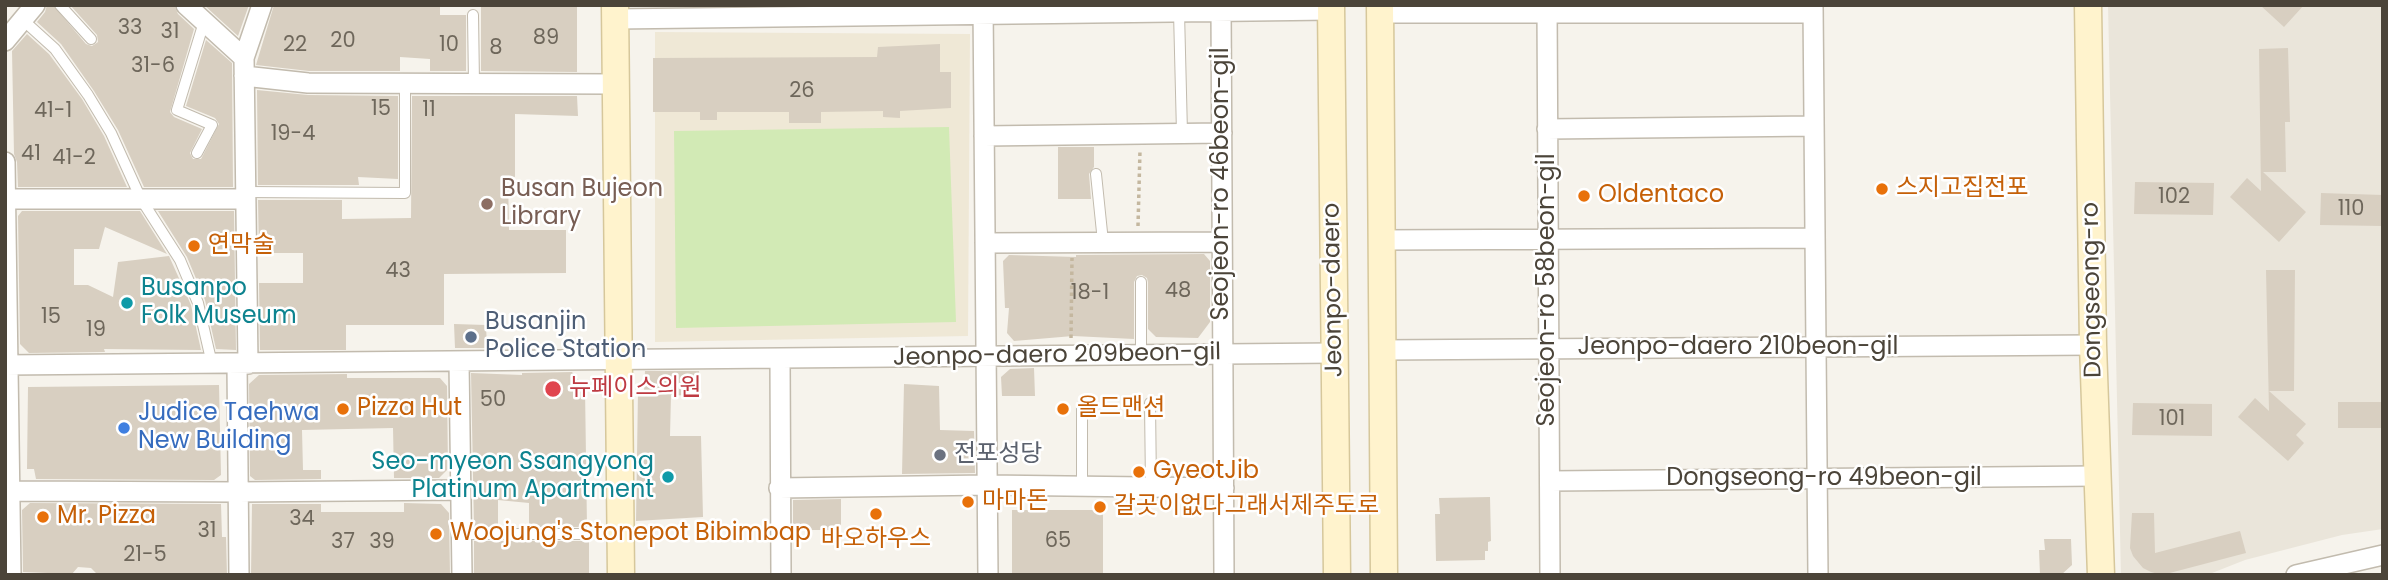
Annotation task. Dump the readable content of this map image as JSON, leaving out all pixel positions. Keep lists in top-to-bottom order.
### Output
{
  "streets": {
    "main road": ["Jeonpo-daero", "Dongseong-ro"],
    "street": [
      "Seojeon-ro 46beon-gil",
      "Seojeon-ro 58beon-gil",
      "Jeonpo-daero 210beon-gil",
      "Jeonpo-daero 209beon-gil",
      "Dongseong-ro 49beon-gil"
    ]
  },
  "crossings": [
    ["Seojeon-ro 46beon-gil", "Jeonpo-daero 209beon-gil"],
    ["Jeonpo-daero", "Jeonpo-daero 210beon-gil"],
    ["Jeonpo-daero", "Jeonpo-daero 209beon-gil"],
    ["Seojeon-ro 58beon-gil", "Jeonpo-daero 210beon-gil"],
    ["Seojeon-ro 58beon-gil", "Dongseong-ro 49beon-gil"],
    ["Dongseong-ro", "Jeonpo-daero 210beon-gil"],
    ["Dongseong-ro", "Dongseong-ro 49beon-gil"]
  ],
  "places": [
    "스지고집전포",
    "Oldentaco",
    "Busan Bujeon Library",
    "연막술",
    "Busanpo Folk Museum",
    "Busanjin Police Station",
    "뉴페이스의원",
    "Pizza Hut",
    "올드맨션",
    "Judice Taehwa New Building",
    "전포성당",
    "GyeotJib",
    "Seo-myeon Ssangyong Platinum Apartment",
    "마마돈",
    "갈곳이없다그래서제주도로",
    "바오하우스",
    "Mr. Pizza",
    "Woojung's Stonepot Bibimbap"
  ],
  "house_numbers": [
    "33",
    "31",
    "89",
    "20",
    "22",
    "10",
    "8",
    "31-6",
    "26",
    "15",
    "11",
    "41-1",
    "19-4",
    "41",
    "41-2",
    "102",
    "110",
    "43",
    "48",
    "18-1",
    "15",
    "19",
    "50",
    "101",
    "34",
    "31",
    "65",
    "37",
    "39",
    "21-5"
  ]
}
